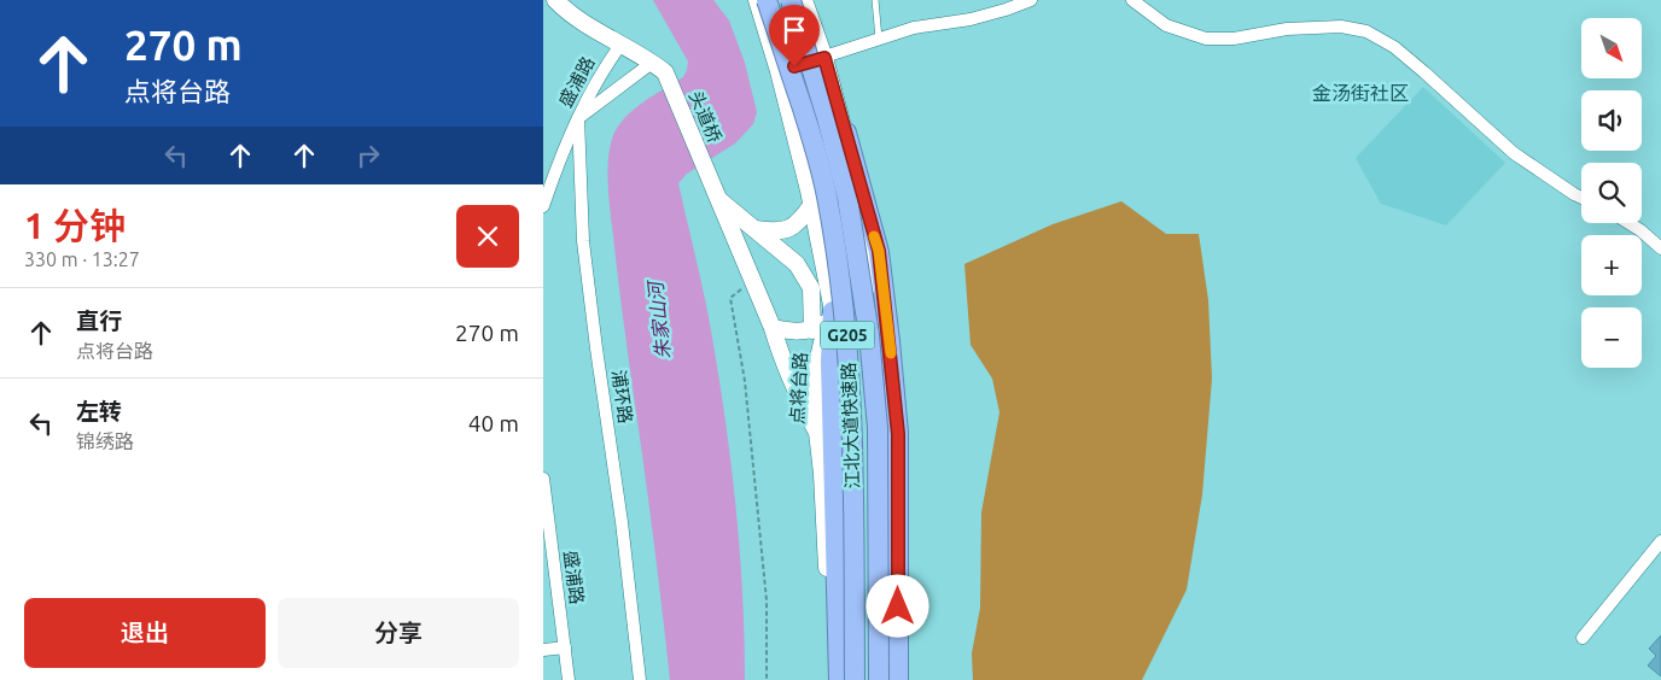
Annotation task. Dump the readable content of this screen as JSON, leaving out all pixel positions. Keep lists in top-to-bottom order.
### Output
{
  "streets": {
    "highway": ["G205", "江北大道快速路"],
    "main road": ["头道桥", "点将台路"],
    "street": ["盛浦路", "浦环路"]
  },
  "crossings": [
    ["盛浦路", "浦环路"],
    ["头道桥", "点将台路"]
  ],
  "districts": ["金汤街社区"],
  "water": ["朱家山河"],
  "north": "bottom right",
  "page": {
    "turn": ["270 m", "点将台路"],
    "map_buttons": ["+", "−"],
    "heading": ["1 分钟", "330 m · 13:27"],
    "list": [
      {
        "name": "直行",
        "note": "点将台路",
        "value": "270 m"
      },
      {
        "name": "左转",
        "note": "锦绣路",
        "value": "40 m"
      }
    ],
    "buttons": ["退出", "分享"]
  }
}
